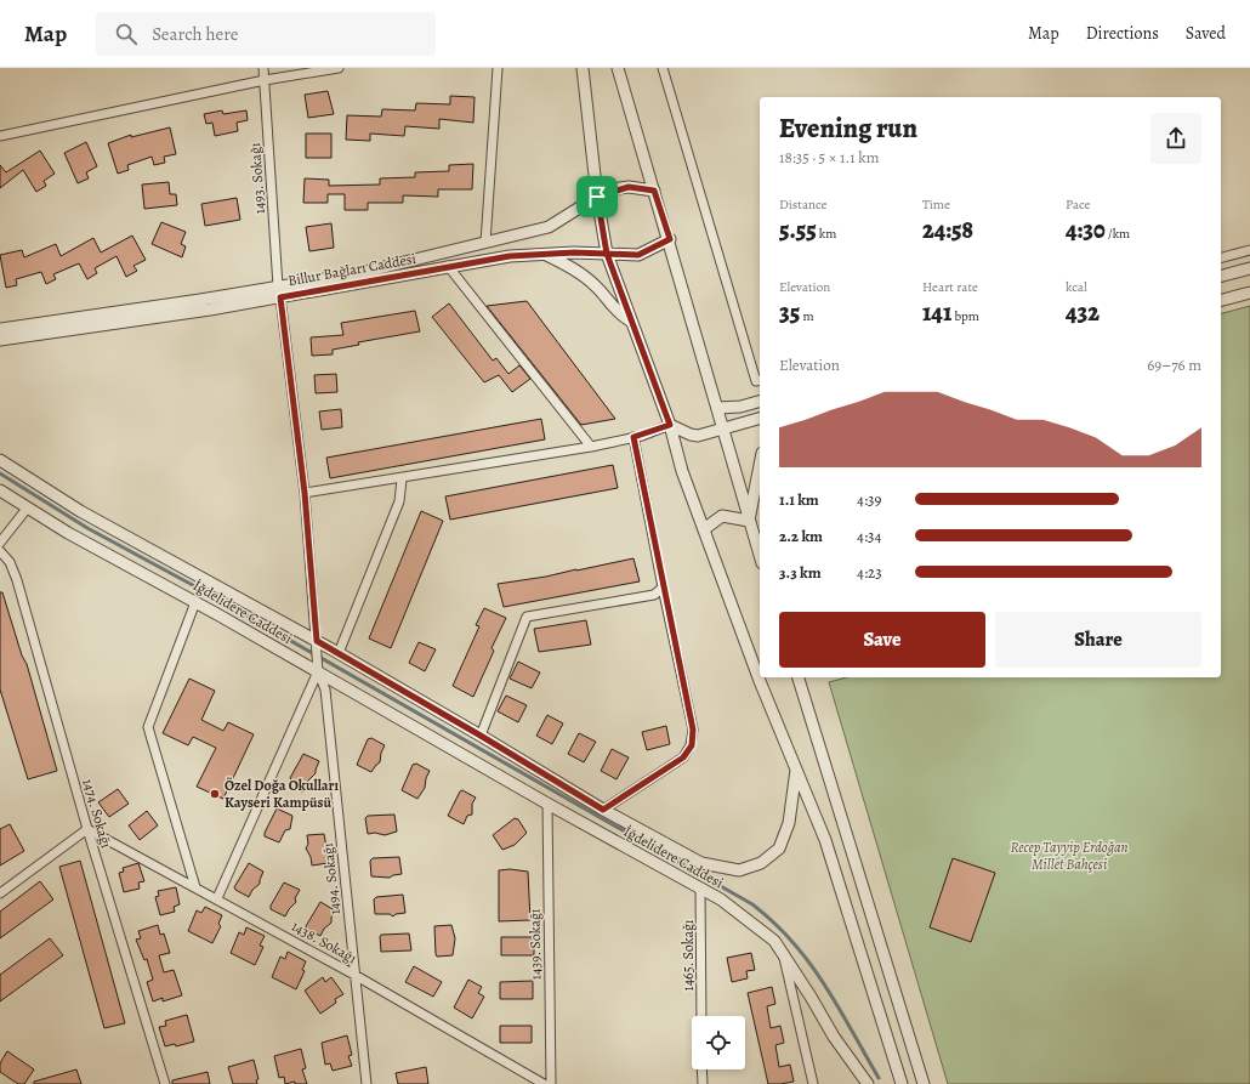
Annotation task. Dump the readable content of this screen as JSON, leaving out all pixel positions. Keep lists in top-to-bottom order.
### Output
{
  "streets": {
    "street": [
      "1493. Sokağı",
      "Billur Bağları Caddesi",
      "İğdelidere Caddesi",
      "1474. Sokağı",
      "1494. Sokağı",
      "1438. Sokağı",
      "1439. Sokağı",
      "1465. Sokağı"
    ]
  },
  "crossings": [
    ["1493. Sokağı", "Billur Bağları Caddesi"],
    ["İğdelidere Caddesi", "1494. Sokağı"],
    ["İğdelidere Caddesi", "1439. Sokağı"],
    ["İğdelidere Caddesi", "1465. Sokağı"],
    ["1474. Sokağı", "1438. Sokağı"],
    ["1494. Sokağı", "1438. Sokağı"]
  ],
  "parks": ["Recep Tayyip Erdoğan Millet Bahçesi"],
  "places": ["Özel Doğa Okulları Kayseri Kampüsü"],
  "page": {
    "header": "Map",
    "search": "Search here",
    "nav": ["Map", "Directions", "Saved"],
    "heading": ["Evening run", "18:35 · 5 × 1.1 km"],
    "stats": [
      ["Distance", "5.55 km"],
      ["Time", "24:58"],
      ["Pace", "4:30 /km"],
      ["Elevation", "35 m"],
      ["Heart rate", "141 bpm"],
      ["kcal", "432"]
    ],
    "chart": ["Elevation", "69–76 m"],
    "list": [
      {
        "name": "1.1 km",
        "note": "4:39"
      },
      {
        "name": "2.2 km",
        "note": "4:34"
      },
      {
        "name": "3.3 km",
        "note": "4:23"
      }
    ],
    "buttons": ["Save", "Share"]
  }
}
